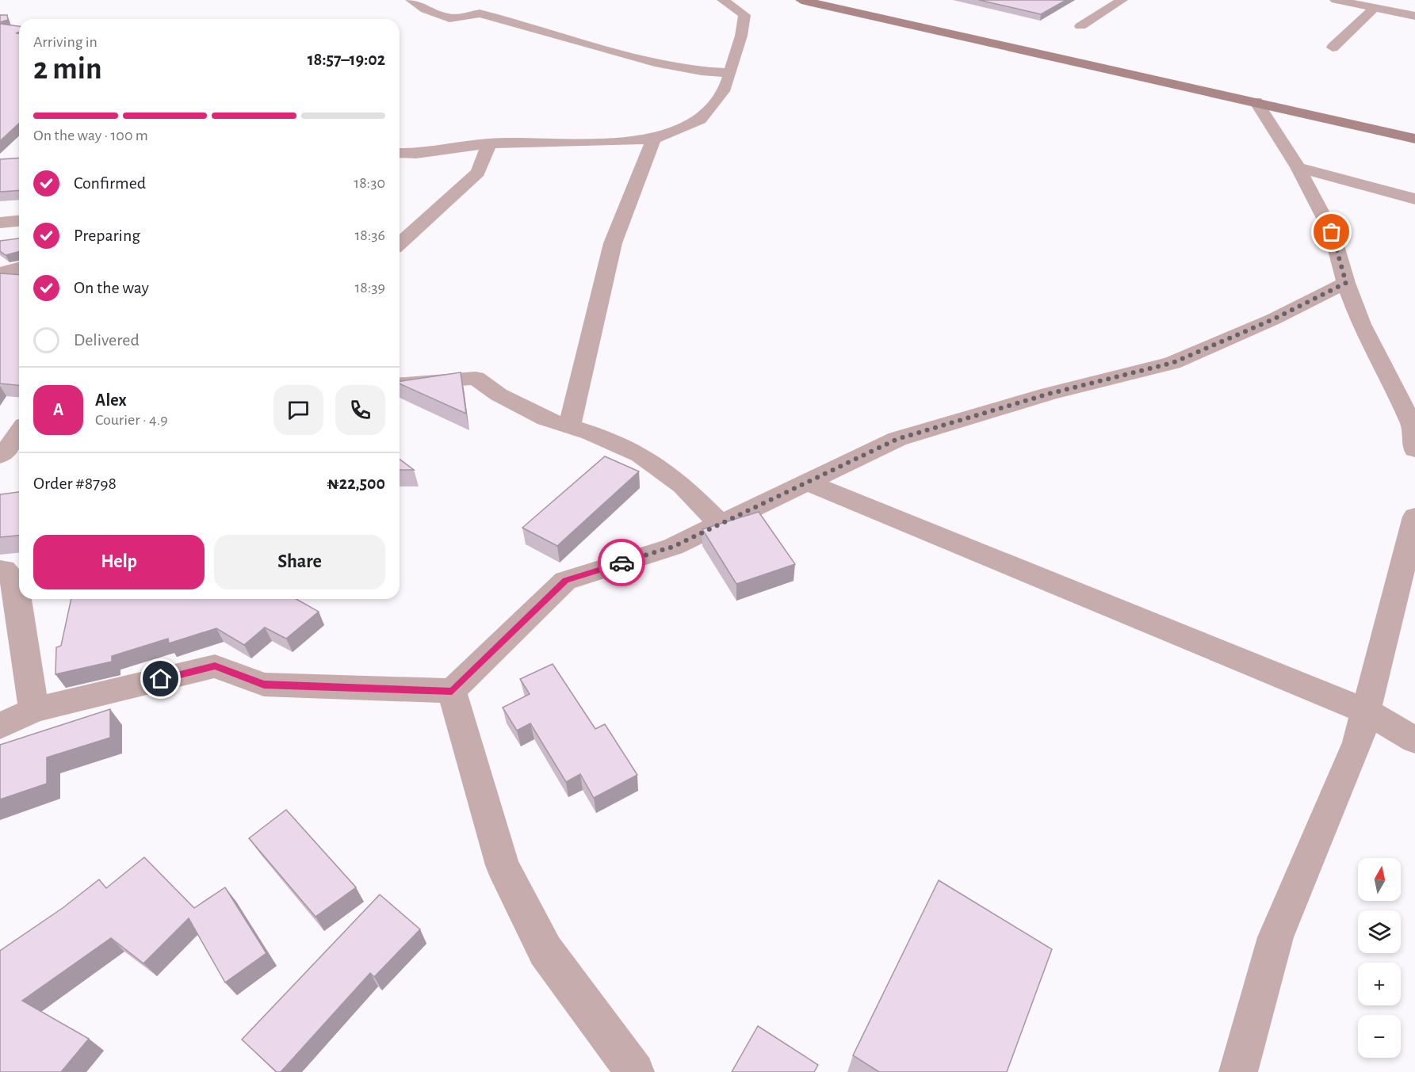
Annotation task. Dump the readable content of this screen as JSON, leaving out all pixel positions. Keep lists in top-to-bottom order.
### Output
{
  "north": "top",
  "page": {
    "heading": ["2 min", "Arriving in", "18:57–19:02"],
    "panel": [
      "Alex",
      "Courier · 4.9",
      "Order #8798",
      "₦22,500"
    ],
    "bar": "On the way · 100 m",
    "list": [
      ["Confirmed", "18:30"],
      ["Preparing", "18:36"],
      ["On the way", "18:39"],
      "Delivered"
    ],
    "round": "A",
    "buttons": ["Help", "Share"],
    "map_buttons": ["+", "−"]
  }
}
